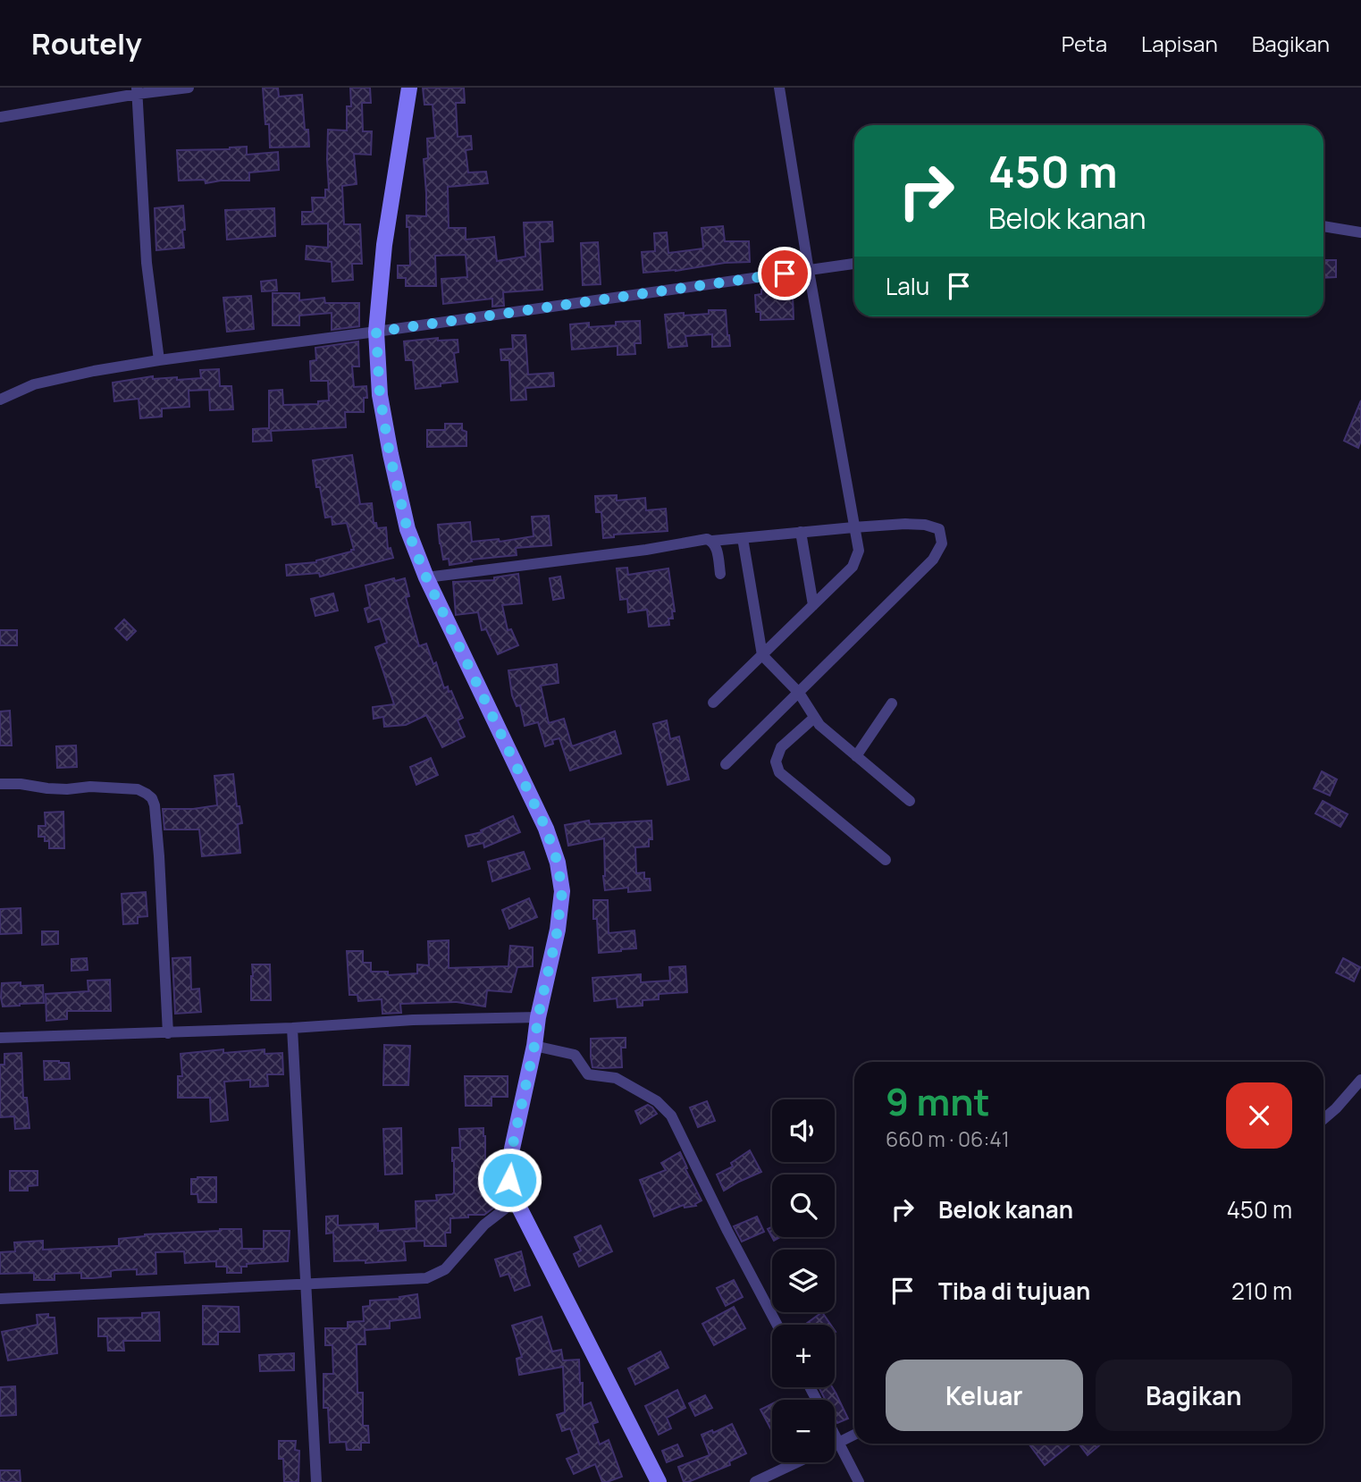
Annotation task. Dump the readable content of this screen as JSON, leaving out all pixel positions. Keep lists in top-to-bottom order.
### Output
{
  "page": {
    "header": "Routely",
    "nav": ["Peta", "Lapisan", "Bagikan"],
    "turn": ["450 m", "Belok kanan"],
    "then": "Lalu",
    "heading": ["9 mnt", "660 m · 06:41"],
    "map_buttons": ["+", "−"],
    "list": [
      {
        "name": "Belok kanan",
        "value": "450 m"
      },
      {
        "name": "Tiba di tujuan",
        "value": "210 m"
      }
    ],
    "buttons": ["Keluar", "Bagikan"]
  }
}
